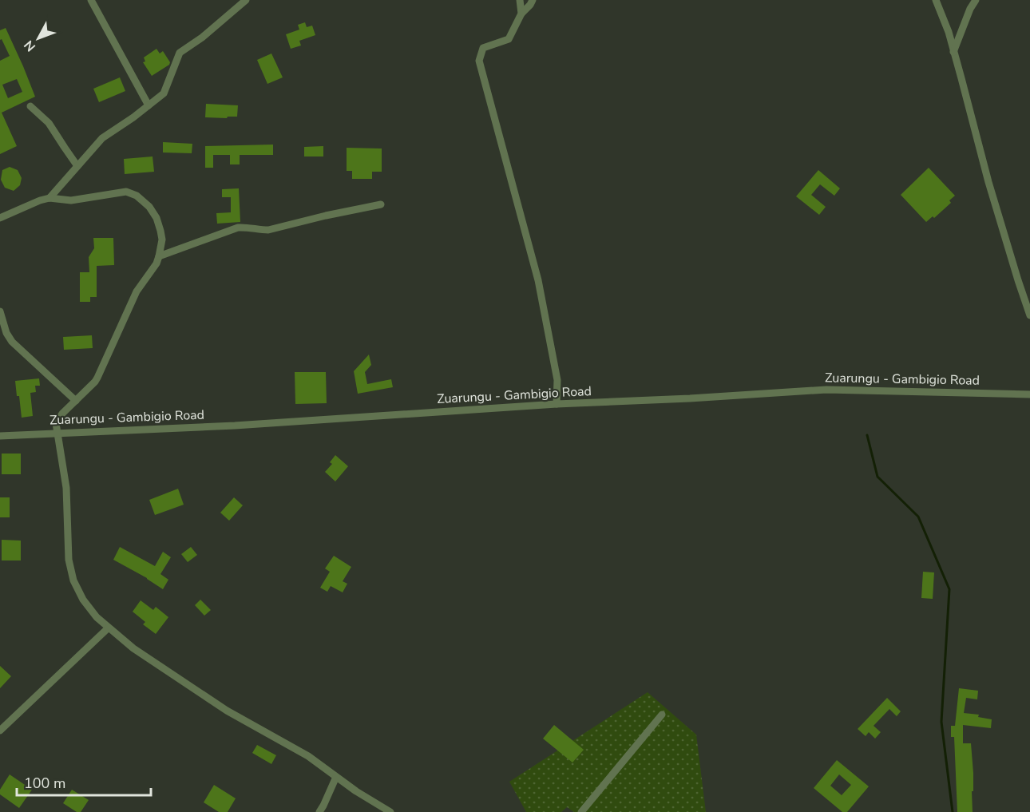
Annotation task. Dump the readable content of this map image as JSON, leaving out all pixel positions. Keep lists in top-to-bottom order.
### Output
{
  "streets": {
    "street": ["Zuarungu - Gambigio Road"]
  },
  "scale_bar": "100 m",
  "north": "bottom left"
}
